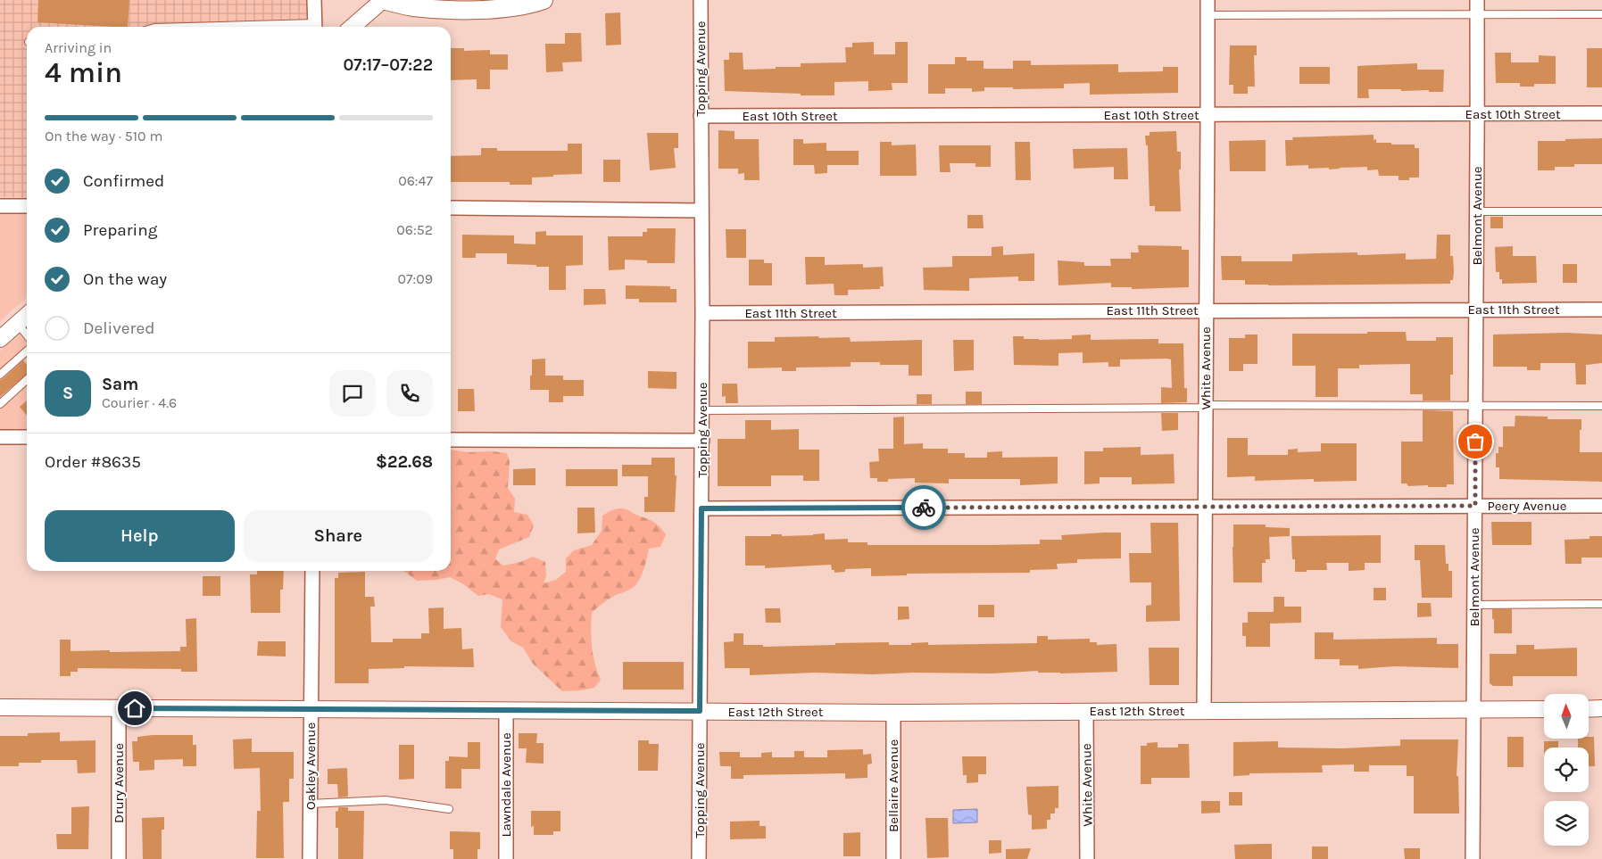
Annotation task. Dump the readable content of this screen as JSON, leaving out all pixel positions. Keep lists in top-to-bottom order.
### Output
{
  "streets": {
    "street": [
      "Topping Avenue",
      "East 10th Street",
      "Belmont Avenue",
      "East 11th Street",
      "White Avenue",
      "Peery Avenue",
      "East 12th Street",
      "Oakley Avenue",
      "Drury Avenue",
      "Lawndale Avenue",
      "Bellaire Avenue"
    ]
  },
  "crossings": [
    ["Topping Avenue", "East 10th Street"],
    ["Topping Avenue", "East 11th Street"],
    ["Topping Avenue", "Peery Avenue"],
    ["Topping Avenue", "East 12th Street"],
    ["East 10th Street", "Belmont Avenue"],
    ["East 10th Street", "White Avenue"],
    ["Belmont Avenue", "East 11th Street"],
    ["Belmont Avenue", "Peery Avenue"],
    ["Belmont Avenue", "East 12th Street"],
    ["East 11th Street", "White Avenue"],
    ["White Avenue", "Peery Avenue"],
    ["White Avenue", "East 12th Street"],
    ["East 12th Street", "Oakley Avenue"],
    ["East 12th Street", "Drury Avenue"],
    ["East 12th Street", "Lawndale Avenue"],
    ["East 12th Street", "Bellaire Avenue"]
  ],
  "north": "top",
  "page": {
    "heading": ["4 min", "Arriving in", "07:17–07:22"],
    "panel": [
      "Sam",
      "Courier · 4.6",
      "Order #8635",
      "$22.68"
    ],
    "bar": "On the way · 510 m",
    "list": [
      ["Confirmed", "06:47"],
      ["Preparing", "06:52"],
      ["On the way", "07:09"],
      "Delivered"
    ],
    "round": "S",
    "buttons": ["Help", "Share"]
  }
}
